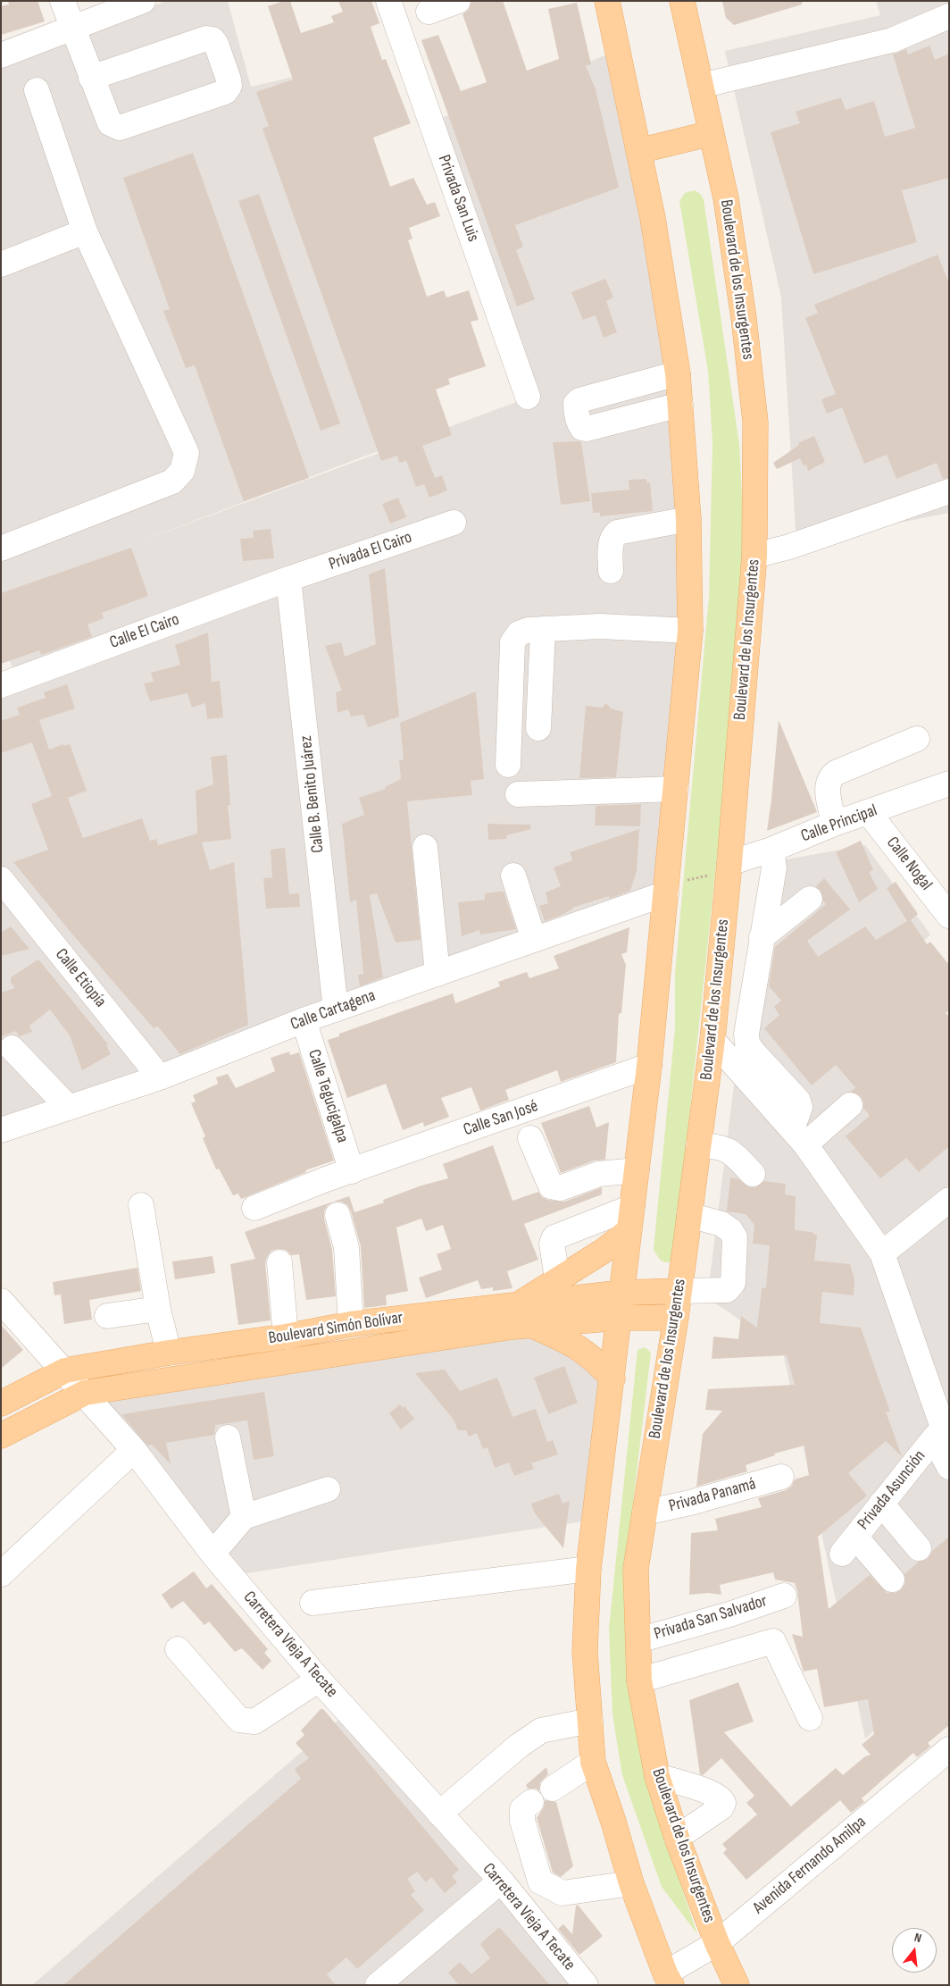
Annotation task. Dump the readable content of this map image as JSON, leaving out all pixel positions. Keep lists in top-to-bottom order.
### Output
{
  "streets": {
    "main road": ["Boulevard de los Insurgentes", "Boulevard Simón Bolívar"],
    "street": [
      "Privada San Luis",
      "Privada El Cairo",
      "Calle El Cairo",
      "Calle B. Benito Juárez",
      "Calle Principal",
      "Calle Nogal",
      "Calle Etiopía",
      "Calle Cartagena",
      "Calle Tegucigalpa",
      "Calle San José",
      "Privada Asunción",
      "Privada Panamá",
      "Privada San Salvador",
      "Carretera Vieja A Tecate",
      "Avenida Fernando Amilpa"
    ]
  },
  "crossings": [
    ["Boulevard de los Insurgentes", "Calle Principal"],
    ["Boulevard de los Insurgentes", "Boulevard Simón Bolívar"],
    ["Boulevard de los Insurgentes", "Privada Panamá"],
    ["Boulevard de los Insurgentes", "Privada San Salvador"],
    ["Boulevard de los Insurgentes", "Avenida Fernando Amilpa"],
    ["Privada El Cairo", "Calle El Cairo"],
    ["Privada El Cairo", "Calle B. Benito Juárez"],
    ["Calle El Cairo", "Calle B. Benito Juárez"],
    ["Calle B. Benito Juárez", "Calle Cartagena"],
    ["Calle Principal", "Calle Nogal"],
    ["Calle Etiopía", "Calle Cartagena"],
    ["Calle Cartagena", "Calle Tegucigalpa"],
    ["Calle Tegucigalpa", "Calle San José"],
    ["Boulevard Simón Bolívar", "Carretera Vieja A Tecate"]
  ],
  "north": "top"
}
